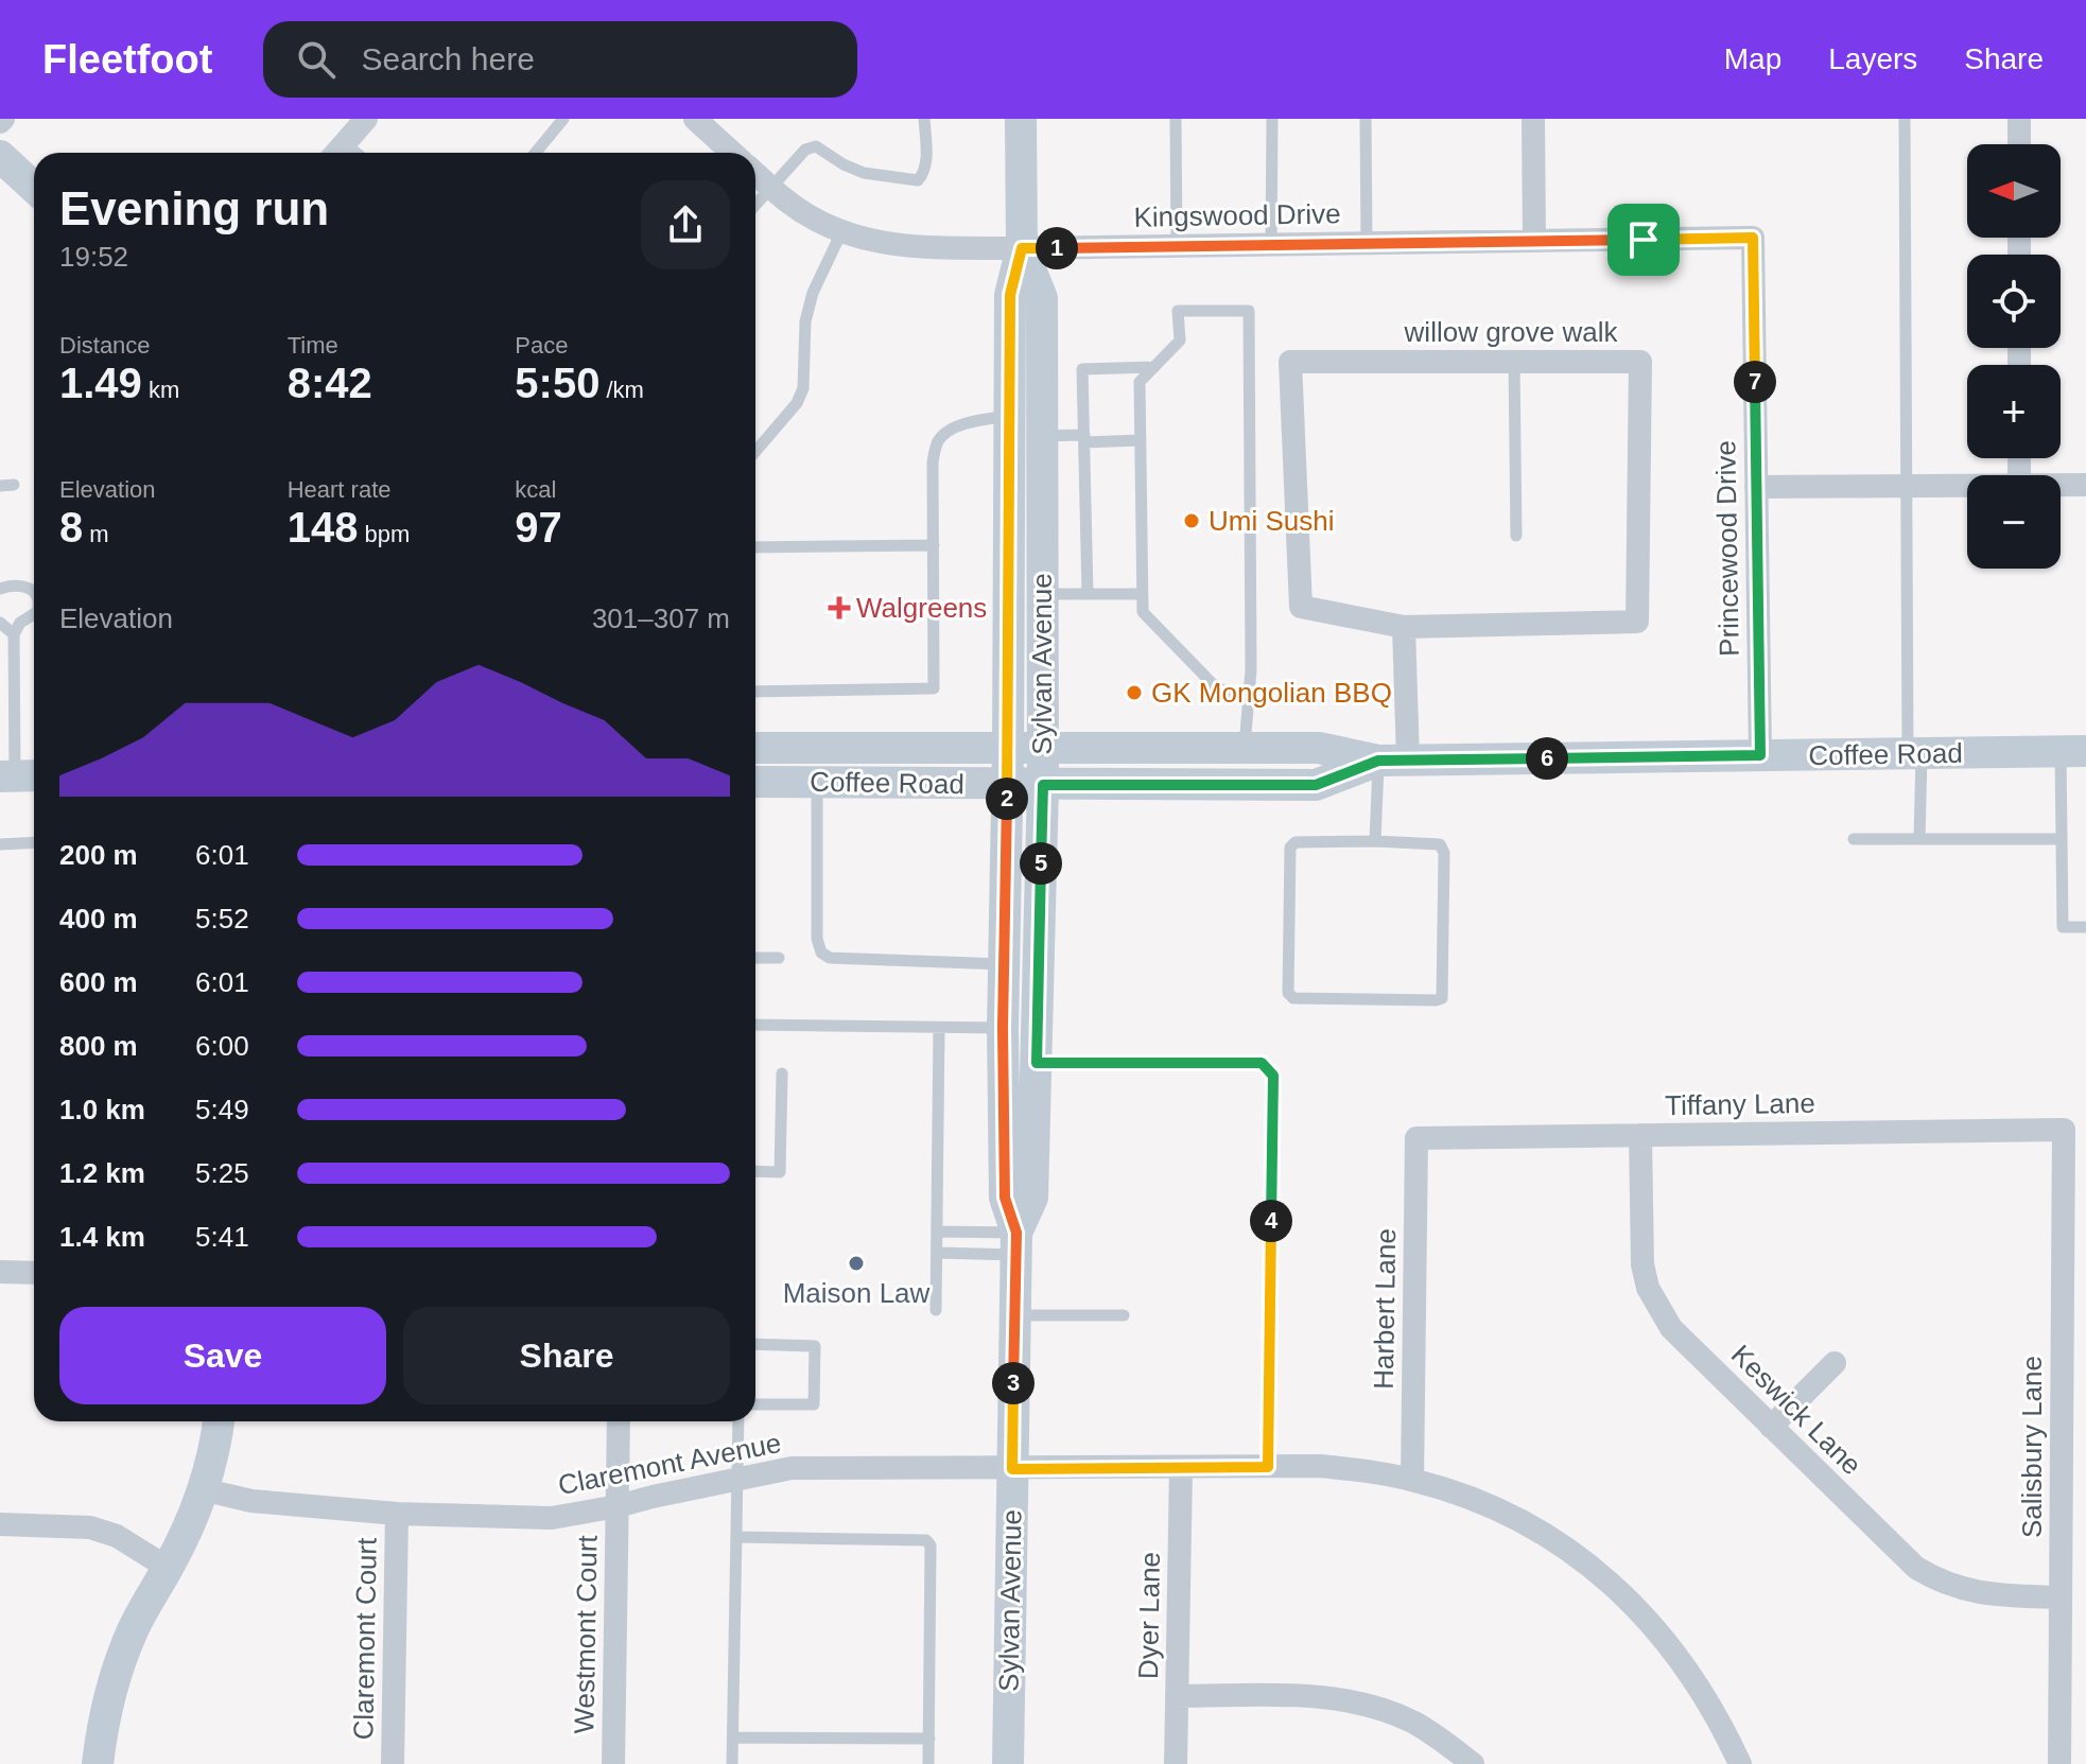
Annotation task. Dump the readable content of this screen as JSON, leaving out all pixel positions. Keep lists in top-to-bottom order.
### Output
{
  "streets": {
    "main road": ["Sylvan Avenue", "Coffee Road"],
    "street": [
      "Kingswood Drive",
      "willow grove walk",
      "Princewood Drive",
      "Tiffany Lane",
      "Harbert Lane",
      "Keswick Lane",
      "Salisbury Lane",
      "Claremont Avenue",
      "Dyer Lane",
      "Westmont Court",
      "Claremont Court"
    ]
  },
  "crossings": [
    ["Kingswood Drive", "Princewood Drive"],
    ["Kingswood Drive", "Sylvan Avenue"],
    ["Princewood Drive", "Coffee Road"],
    ["Sylvan Avenue", "Coffee Road"],
    ["Sylvan Avenue", "Claremont Avenue"],
    ["Tiffany Lane", "Harbert Lane"],
    ["Tiffany Lane", "Keswick Lane"],
    ["Tiffany Lane", "Salisbury Lane"],
    ["Harbert Lane", "Claremont Avenue"],
    ["Keswick Lane", "Salisbury Lane"],
    ["Claremont Avenue", "Dyer Lane"],
    ["Claremont Avenue", "Westmont Court"],
    ["Claremont Avenue", "Claremont Court"]
  ],
  "places": {
    "other": ["Umi Sushi", "GK Mongolian BBQ", "Maison Law"],
    "health": ["Walgreens"]
  },
  "north": "left",
  "page": {
    "header": "Fleetfoot",
    "search": "Search here",
    "nav": ["Map", "Layers", "Share"],
    "map_buttons": ["+", "−"],
    "heading": ["Evening run", "19:52"],
    "pins": [
      "1",
      "7",
      "6",
      "2",
      "5",
      "4",
      "3"
    ],
    "stats": [
      ["Distance", "1.49 km"],
      ["Time", "8:42"],
      ["Pace", "5:50 /km"],
      ["Elevation", "8 m"],
      ["Heart rate", "148 bpm"],
      ["kcal", "97"]
    ],
    "chart": ["Elevation", "301–307 m"],
    "list": [
      {
        "name": "200 m",
        "note": "6:01"
      },
      {
        "name": "400 m",
        "note": "5:52"
      },
      {
        "name": "600 m",
        "note": "6:01"
      },
      {
        "name": "800 m",
        "note": "6:00"
      },
      {
        "name": "1.0 km",
        "note": "5:49"
      },
      {
        "name": "1.2 km",
        "note": "5:25"
      },
      {
        "name": "1.4 km",
        "note": "5:41"
      }
    ],
    "buttons": ["Save", "Share"]
  }
}
